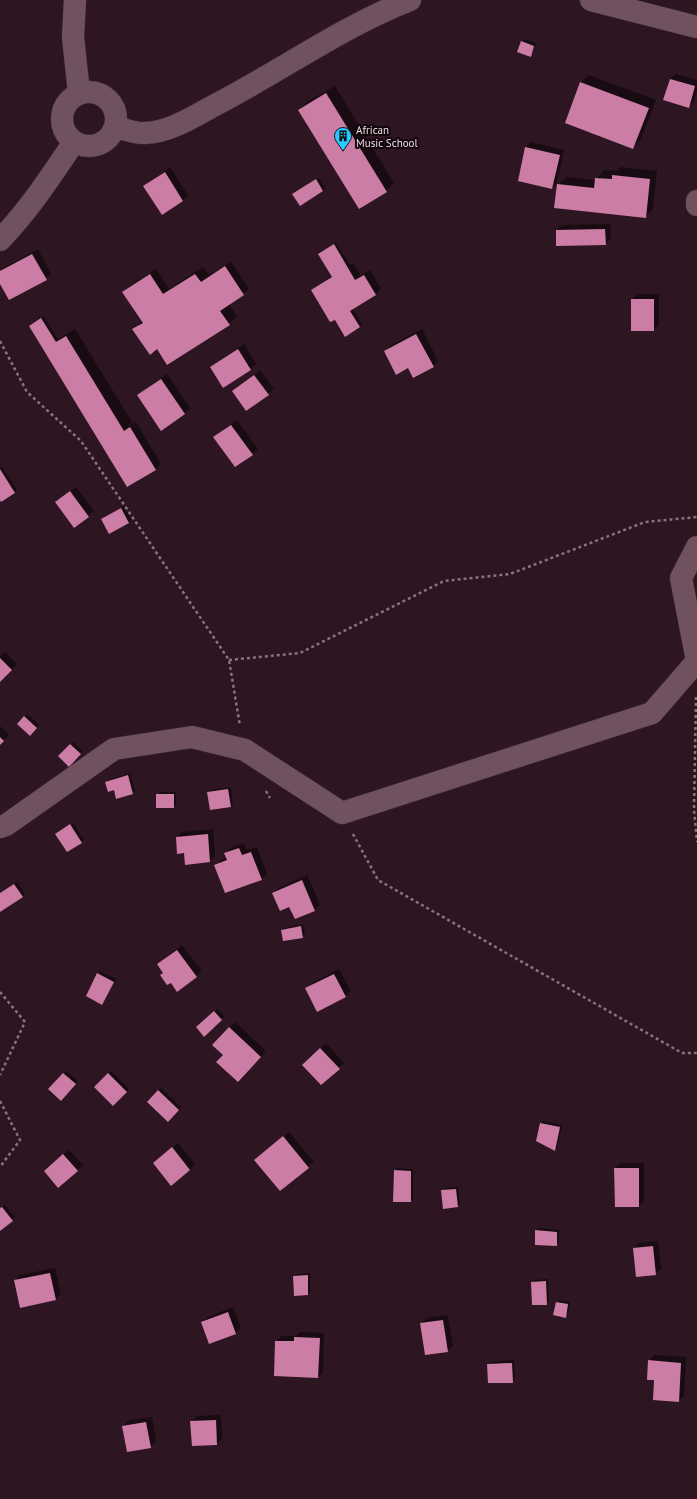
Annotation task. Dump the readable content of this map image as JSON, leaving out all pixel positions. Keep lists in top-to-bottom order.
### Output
{
  "places": {
    "building": ["African Music School"]
  }
}
